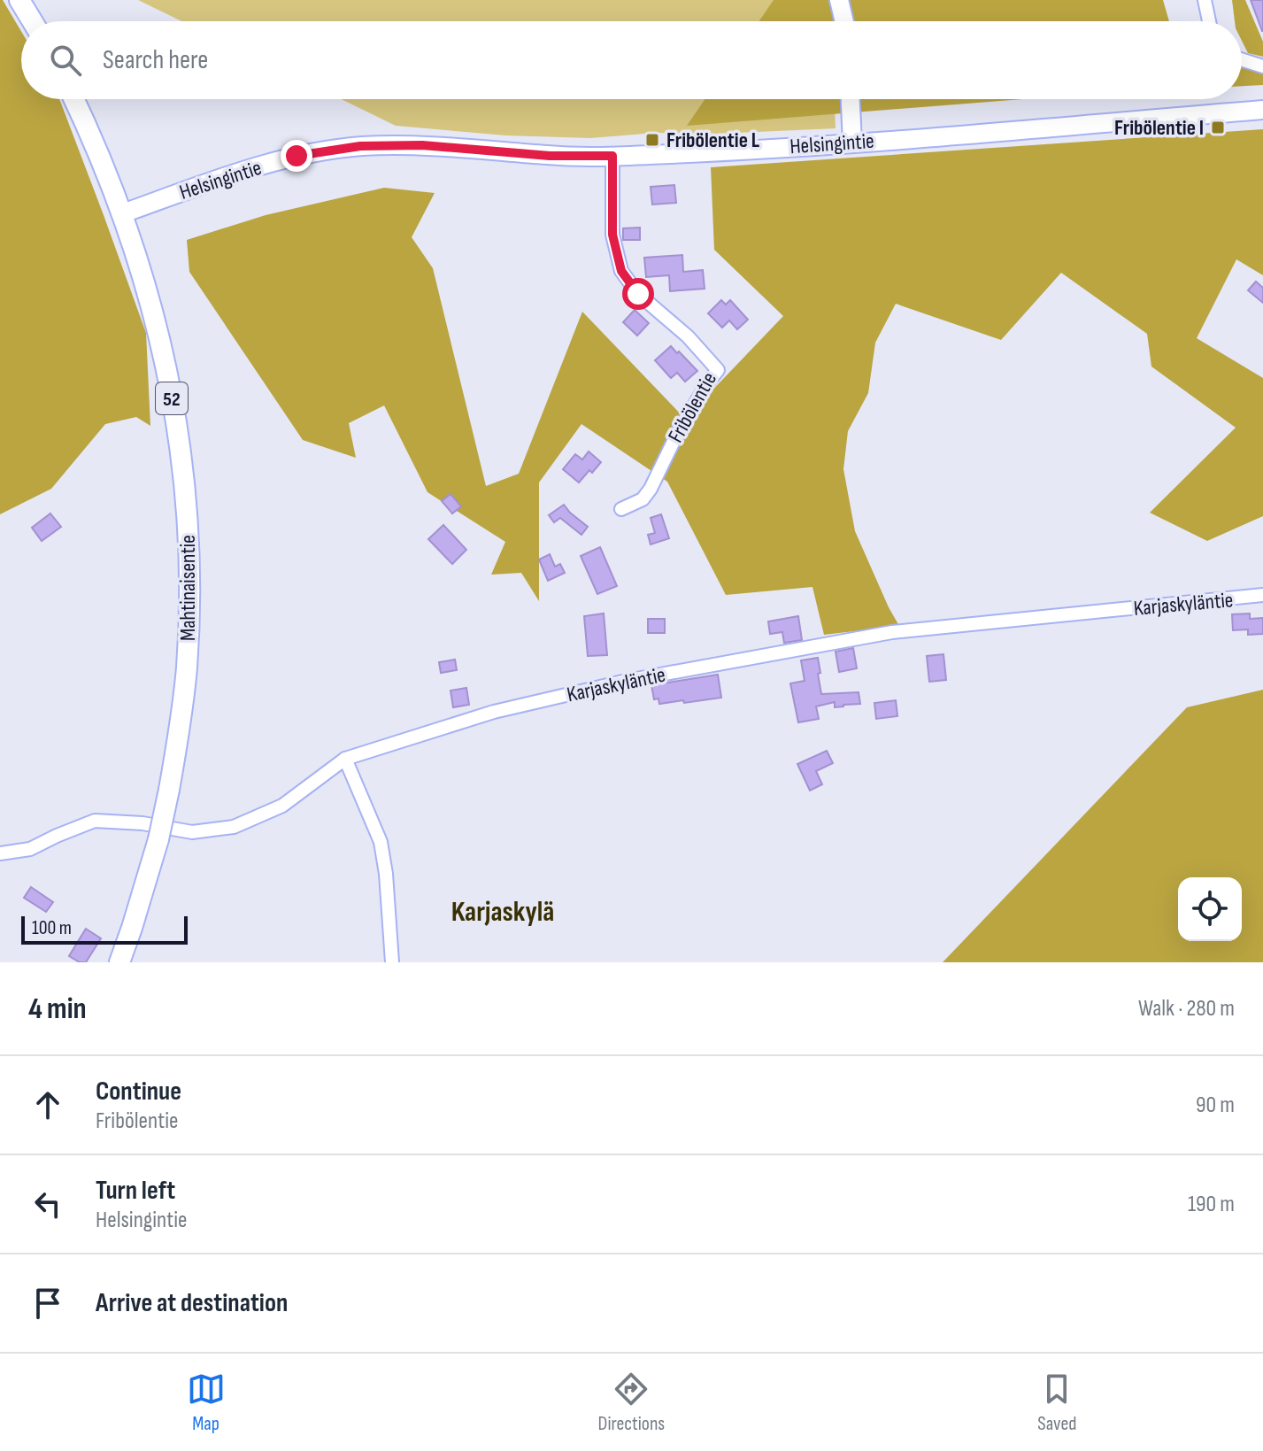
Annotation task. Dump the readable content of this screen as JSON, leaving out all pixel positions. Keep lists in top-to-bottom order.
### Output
{
  "streets": {
    "main road": ["Helsingintie", "52", "Mahtinaisentie"],
    "street": ["Fribölentie", "Karjaskyläntie"]
  },
  "crossings": [
    ["Helsingintie", "52"],
    ["Helsingintie", "Fribölentie"],
    ["Helsingintie", "Mahtinaisentie"],
    ["52", "Mahtinaisentie"]
  ],
  "districts": ["Karjaskylä"],
  "places": {
    "transit": ["Fribölentie I", "Fribölentie L"]
  },
  "scale_bar": "100 m",
  "page": {
    "search": "Search here",
    "scale": "100 m",
    "heading": ["4 min", "Walk · 280 m"],
    "list": [
      ["Continue", "Fribölentie", "90 m"],
      ["Turn left", "Helsingintie", "190 m"],
      "Arrive at destination"
    ],
    "nav": ["Map", "Directions", "Saved"]
  }
}
